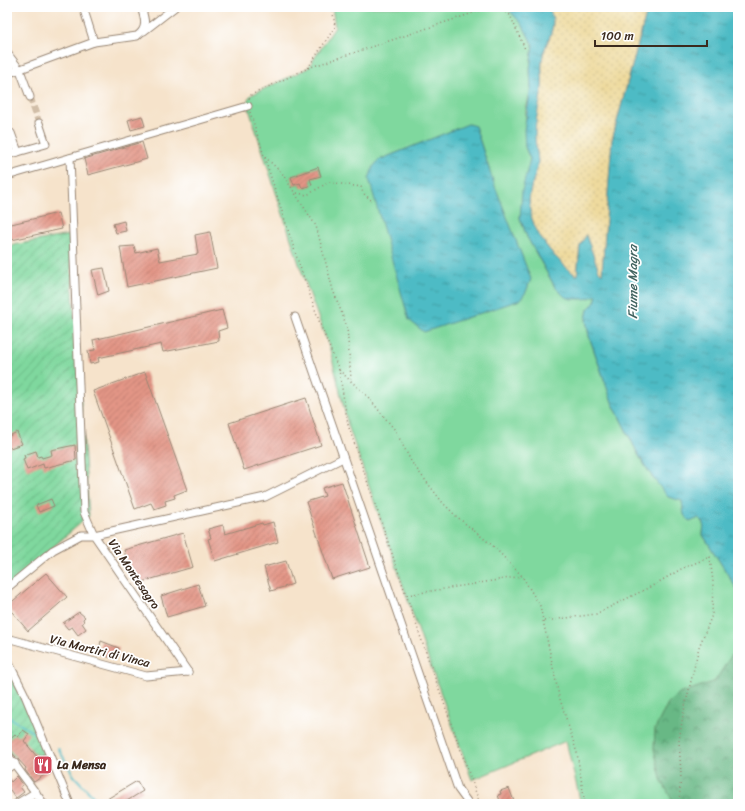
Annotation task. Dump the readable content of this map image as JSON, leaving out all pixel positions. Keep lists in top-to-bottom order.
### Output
{
  "streets": {
    "street": ["Via Montesagro", "Via Martiri di Vinca"]
  },
  "crossings": [
    ["Via Montesagro", "Via Martiri di Vinca"]
  ],
  "water": ["Fiume Magra"],
  "places": {
    "restaurant": ["La Mensa"]
  },
  "scale_bar": "100 m"
}
